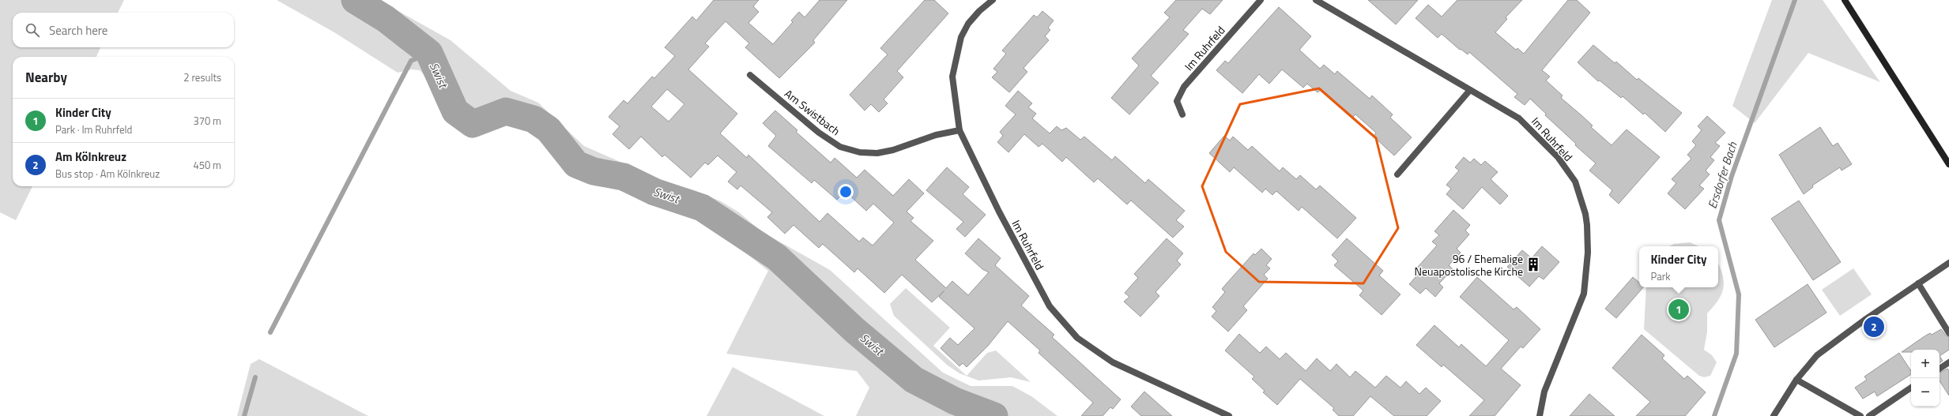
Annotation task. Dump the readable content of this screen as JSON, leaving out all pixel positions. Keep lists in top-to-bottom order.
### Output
{
  "streets": {
    "street": ["Im Ruhrfeld", "Am Swistbach"]
  },
  "crossings": [
    ["Im Ruhrfeld", "Am Swistbach"]
  ],
  "water": ["Swist", "Ersdorfer Bach"],
  "places": {
    "building": ["96 / Ehemalige Neuapostolische Kirche"]
  },
  "page": {
    "search": "Search here",
    "heading": ["Nearby", "2 results"],
    "list": [
      {
        "mark": "1",
        "name": "Kinder City",
        "note": "Park · Im Ruhrfeld",
        "value": "370 m"
      },
      {
        "mark": "2",
        "name": "Am Kölnkreuz",
        "note": "Bus stop · Am Kölnkreuz",
        "value": "450 m"
      }
    ],
    "popup": ["Kinder City", "Park"],
    "pins": ["1", "2"],
    "map_buttons": ["+", "−"]
  }
}
